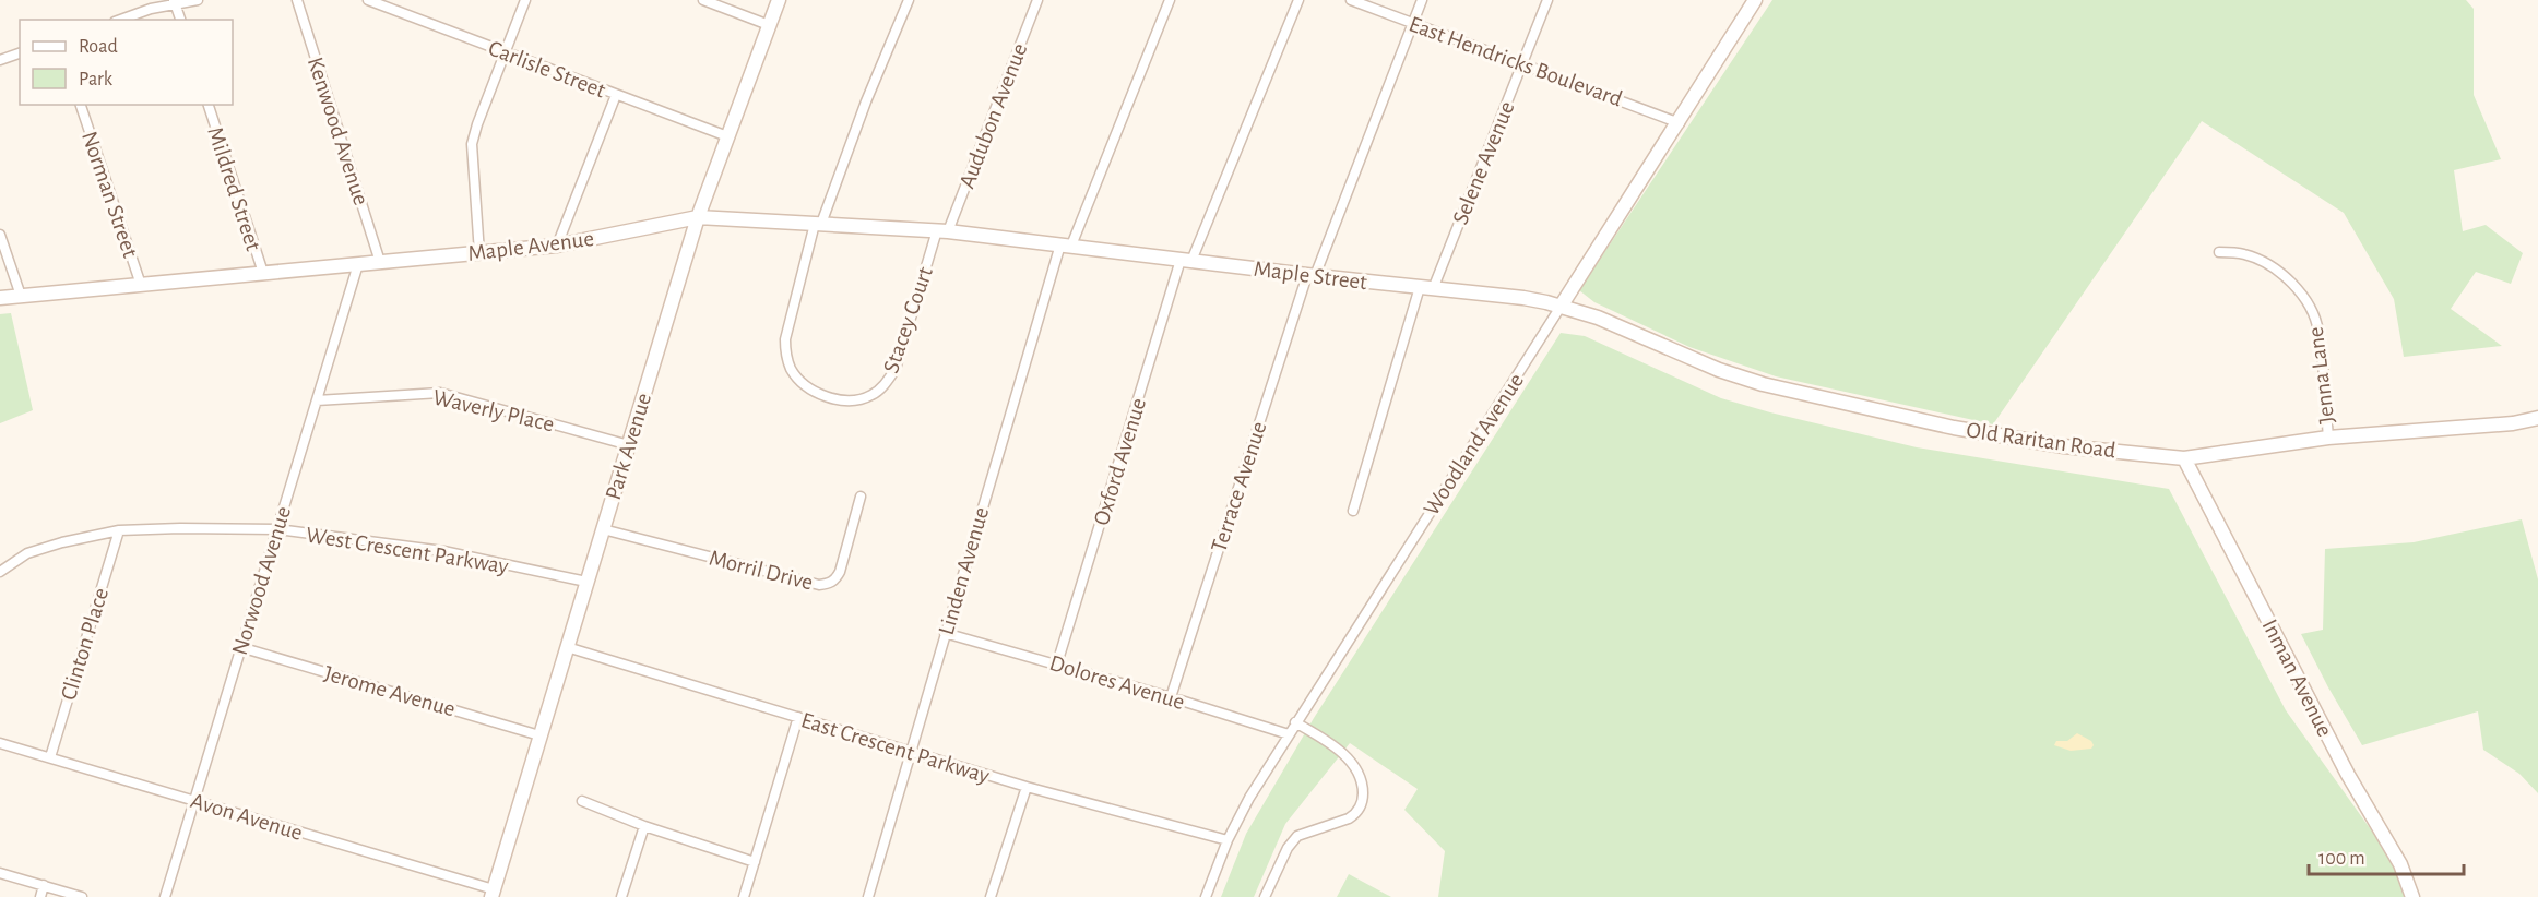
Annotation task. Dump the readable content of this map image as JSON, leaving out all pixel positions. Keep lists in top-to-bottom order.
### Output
{
  "streets": {
    "main road": [
      "Maple Avenue",
      "Maple Street",
      "Old Raritan Road",
      "Woodland Avenue",
      "Park Avenue",
      "Inman Avenue"
    ],
    "street": [
      "East Hendricks Boulevard",
      "Carlisle Street",
      "Audubon Avenue",
      "Kenwood Avenue",
      "Selene Avenue",
      "Mildred Street",
      "Norman Street",
      "Stacey Court",
      "Jenna Lane",
      "Waverly Place",
      "Oxford Avenue",
      "Terrace Avenue",
      "West Crescent Parkway",
      "Morril Drive",
      "Linden Avenue",
      "Norwood Avenue",
      "Clinton Place",
      "Dolores Avenue",
      "Jerome Avenue",
      "East Crescent Parkway",
      "Avon Avenue"
    ]
  },
  "crossings": [
    ["East Hendricks Boulevard", "Selene Avenue"],
    ["East Hendricks Boulevard", "Woodland Avenue"],
    ["East Hendricks Boulevard", "Terrace Avenue"],
    ["Carlisle Street", "Park Avenue"],
    ["Audubon Avenue", "Maple Avenue"],
    ["Audubon Avenue", "Stacey Court"],
    ["Kenwood Avenue", "Maple Avenue"],
    ["Selene Avenue", "Maple Street"],
    ["Mildred Street", "Maple Avenue"],
    ["Norman Street", "Maple Avenue"],
    ["Maple Avenue", "Maple Street"],
    ["Maple Avenue", "Stacey Court"],
    ["Maple Avenue", "Park Avenue"],
    ["Maple Avenue", "Linden Avenue"],
    ["Maple Avenue", "Norwood Avenue"],
    ["Maple Street", "Old Raritan Road"],
    ["Maple Street", "Woodland Avenue"],
    ["Maple Street", "Oxford Avenue"],
    ["Maple Street", "Terrace Avenue"],
    ["Maple Street", "Linden Avenue"],
    ["Jenna Lane", "Old Raritan Road"],
    ["Waverly Place", "Park Avenue"],
    ["Waverly Place", "Norwood Avenue"],
    ["Old Raritan Road", "Woodland Avenue"],
    ["Old Raritan Road", "Inman Avenue"],
    ["Woodland Avenue", "Dolores Avenue"],
    ["Woodland Avenue", "East Crescent Parkway"],
    ["Park Avenue", "West Crescent Parkway"],
    ["Park Avenue", "Morril Drive"],
    ["Park Avenue", "Jerome Avenue"],
    ["Park Avenue", "East Crescent Parkway"],
    ["Park Avenue", "Avon Avenue"],
    ["Oxford Avenue", "Dolores Avenue"],
    ["Terrace Avenue", "Dolores Avenue"],
    ["West Crescent Parkway", "Norwood Avenue"],
    ["West Crescent Parkway", "Clinton Place"],
    ["Linden Avenue", "Dolores Avenue"],
    ["Linden Avenue", "East Crescent Parkway"],
    ["Norwood Avenue", "Jerome Avenue"],
    ["Norwood Avenue", "Avon Avenue"],
    ["Clinton Place", "Avon Avenue"]
  ],
  "legend": ["Road", "Park"],
  "scale_bar": "100 m"
}
